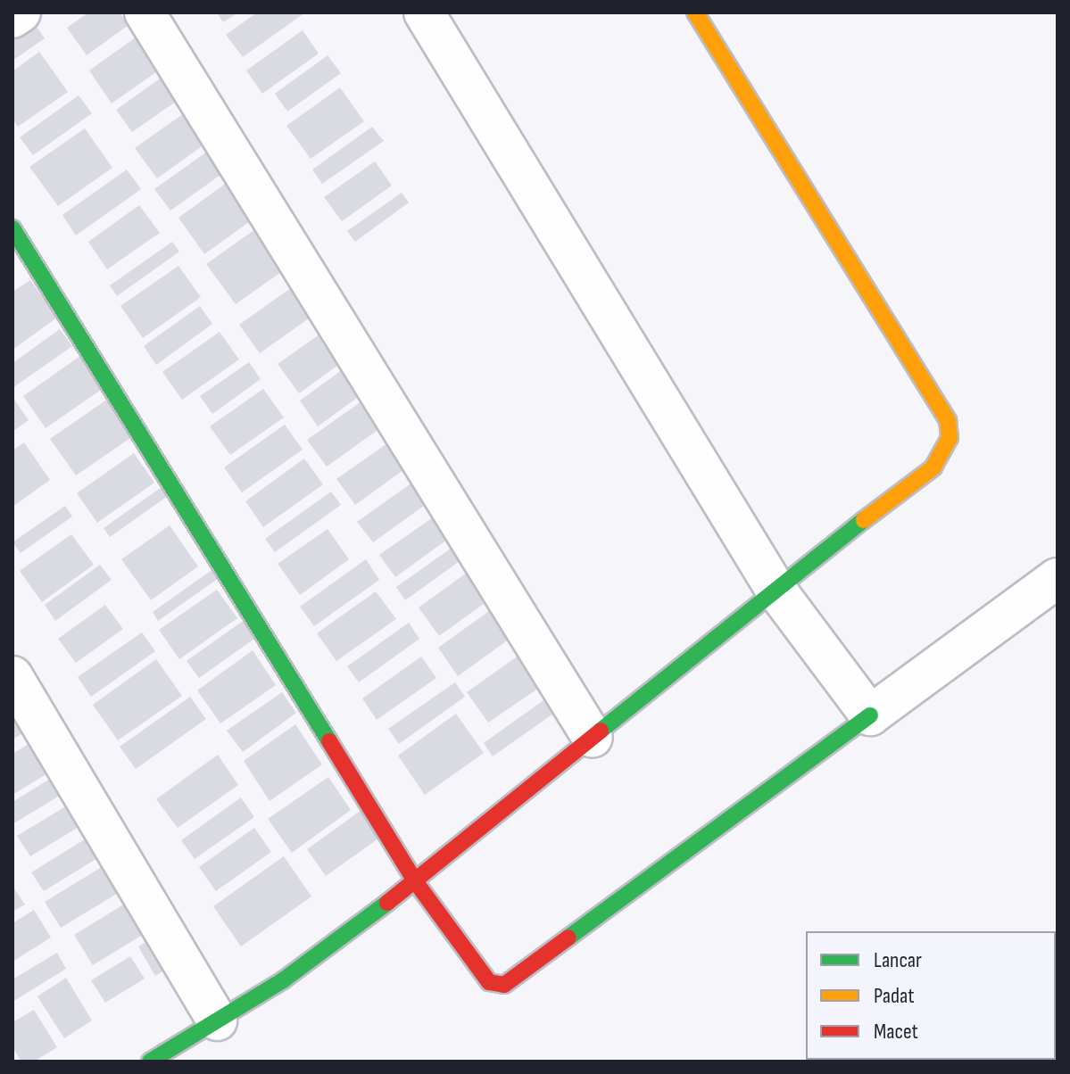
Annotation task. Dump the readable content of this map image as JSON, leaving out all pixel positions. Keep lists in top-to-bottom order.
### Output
{
  "legend": ["Lancar", "Padat", "Macet"]
}
